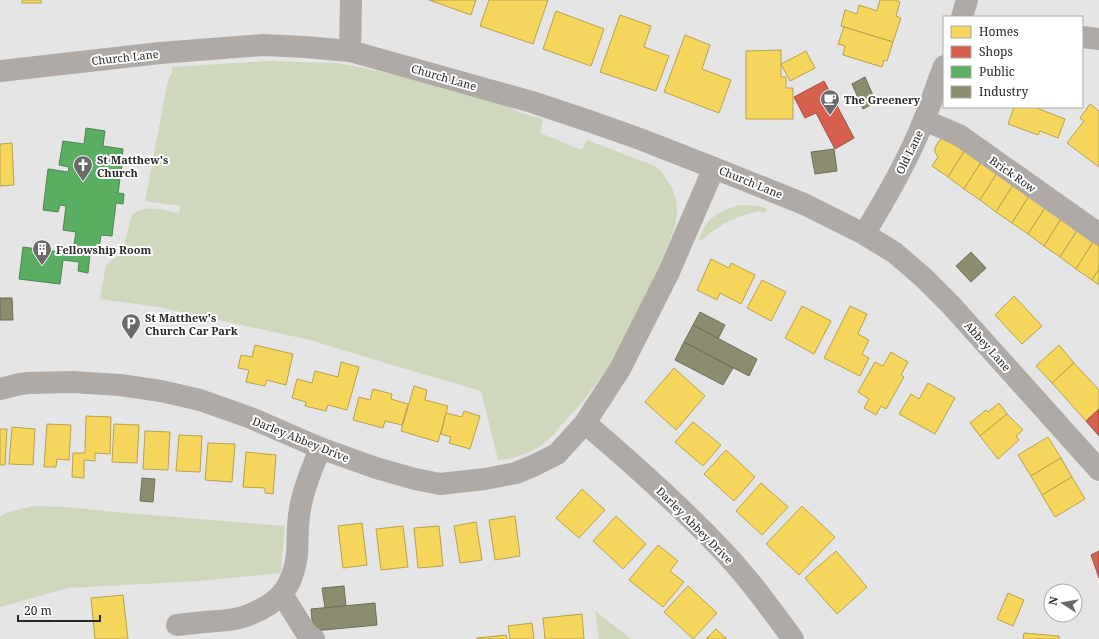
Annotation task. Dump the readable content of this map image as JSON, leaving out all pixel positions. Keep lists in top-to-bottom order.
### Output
{
  "streets": {
    "street": [
      "Church Lane",
      "Old Lane",
      "Brick Row",
      "Abbey Lane",
      "Darley Abbey Drive"
    ]
  },
  "crossings": [
    ["Church Lane", "Old Lane"],
    ["Church Lane", "Abbey Lane"],
    ["Church Lane", "Darley Abbey Drive"],
    ["Old Lane", "Brick Row"],
    ["Old Lane", "Abbey Lane"]
  ],
  "places": {
    "cafe": ["The Greenery"],
    "church": ["St Matthew's Church"],
    "building": ["Fellowship Room"],
    "parking": ["St Matthew's Church Car Park"]
  },
  "legend": [
    "Homes",
    "Shops",
    "Public",
    "Industry"
  ],
  "scale_bar": "20 m",
  "north": "left"
}
